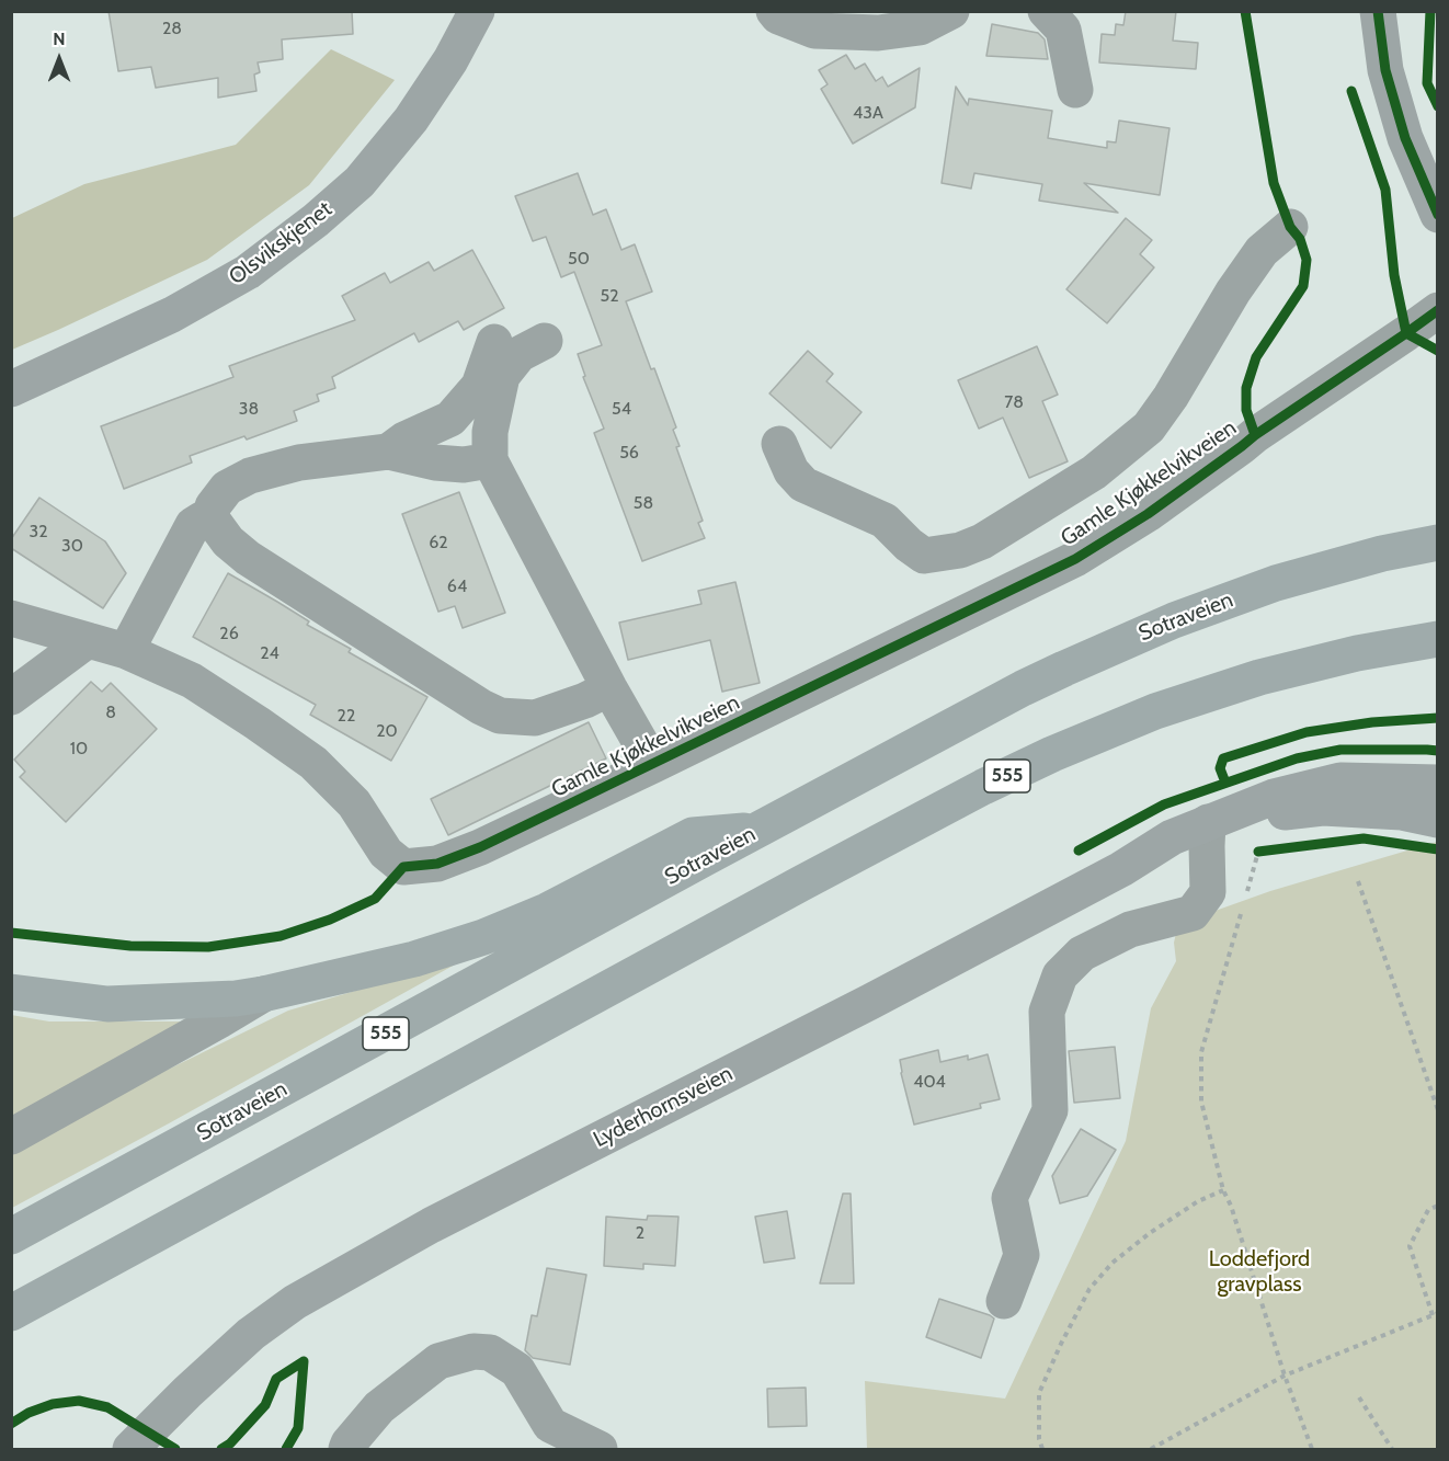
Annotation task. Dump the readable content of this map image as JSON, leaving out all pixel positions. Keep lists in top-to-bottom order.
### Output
{
  "streets": {
    "highway": ["Sotraveien", "555"],
    "main road": ["Olsvikskjenet", "Lyderhornsveien"],
    "street": ["Gamle Kjøkkelvikveien"]
  },
  "crossings": [
    ["Sotraveien", "555"]
  ],
  "parks": ["Loddefjord gravplass"],
  "house_numbers": [
    "28",
    "43A",
    "50",
    "52",
    "78",
    "38",
    "54",
    "56",
    "58",
    "32",
    "62",
    "30",
    "64",
    "26",
    "24",
    "8",
    "22",
    "20",
    "10",
    "404",
    "2"
  ],
  "north": "top"
}
